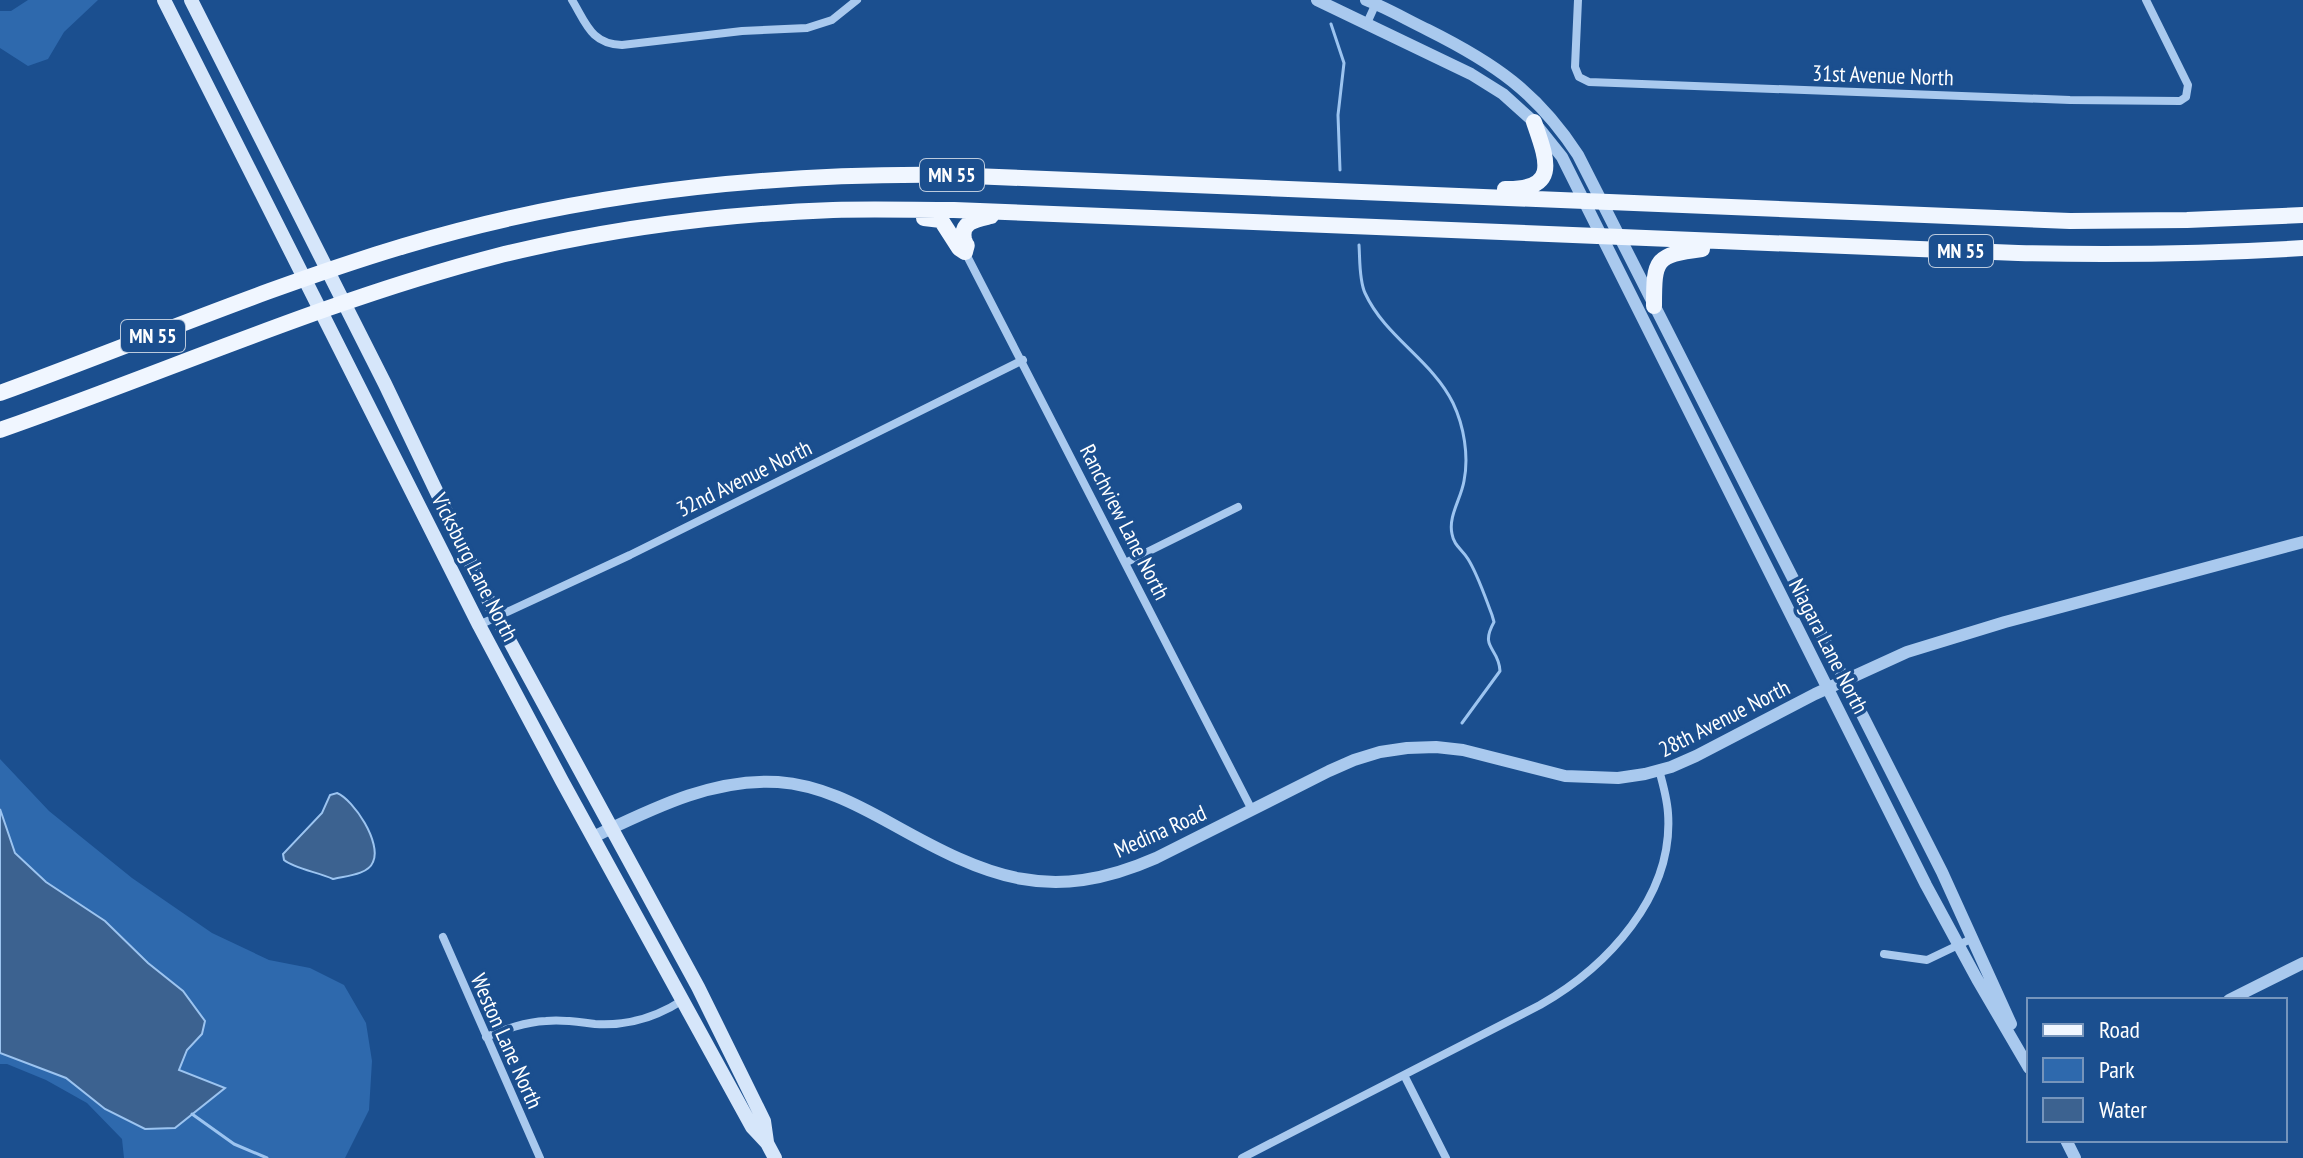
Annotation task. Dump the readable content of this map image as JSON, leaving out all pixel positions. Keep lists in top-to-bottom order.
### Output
{
  "streets": {
    "main road": ["MN 55", "Vicksburg Lane North"],
    "street": [
      "31st Avenue North",
      "32nd Avenue North",
      "Ranchview Lane North",
      "Niagara Lane North",
      "28th Avenue North",
      "Medina Road",
      "Weston Lane North"
    ]
  },
  "crossings": [
    ["MN 55", "Vicksburg Lane North"],
    ["MN 55", "Niagara Lane North"],
    ["32nd Avenue North", "Ranchview Lane North"],
    ["32nd Avenue North", "Vicksburg Lane North"],
    ["Ranchview Lane North", "Medina Road"],
    ["Vicksburg Lane North", "Medina Road"],
    ["Niagara Lane North", "28th Avenue North"],
    ["28th Avenue North", "Medina Road"]
  ],
  "legend": ["Road", "Park", "Water"]
}
